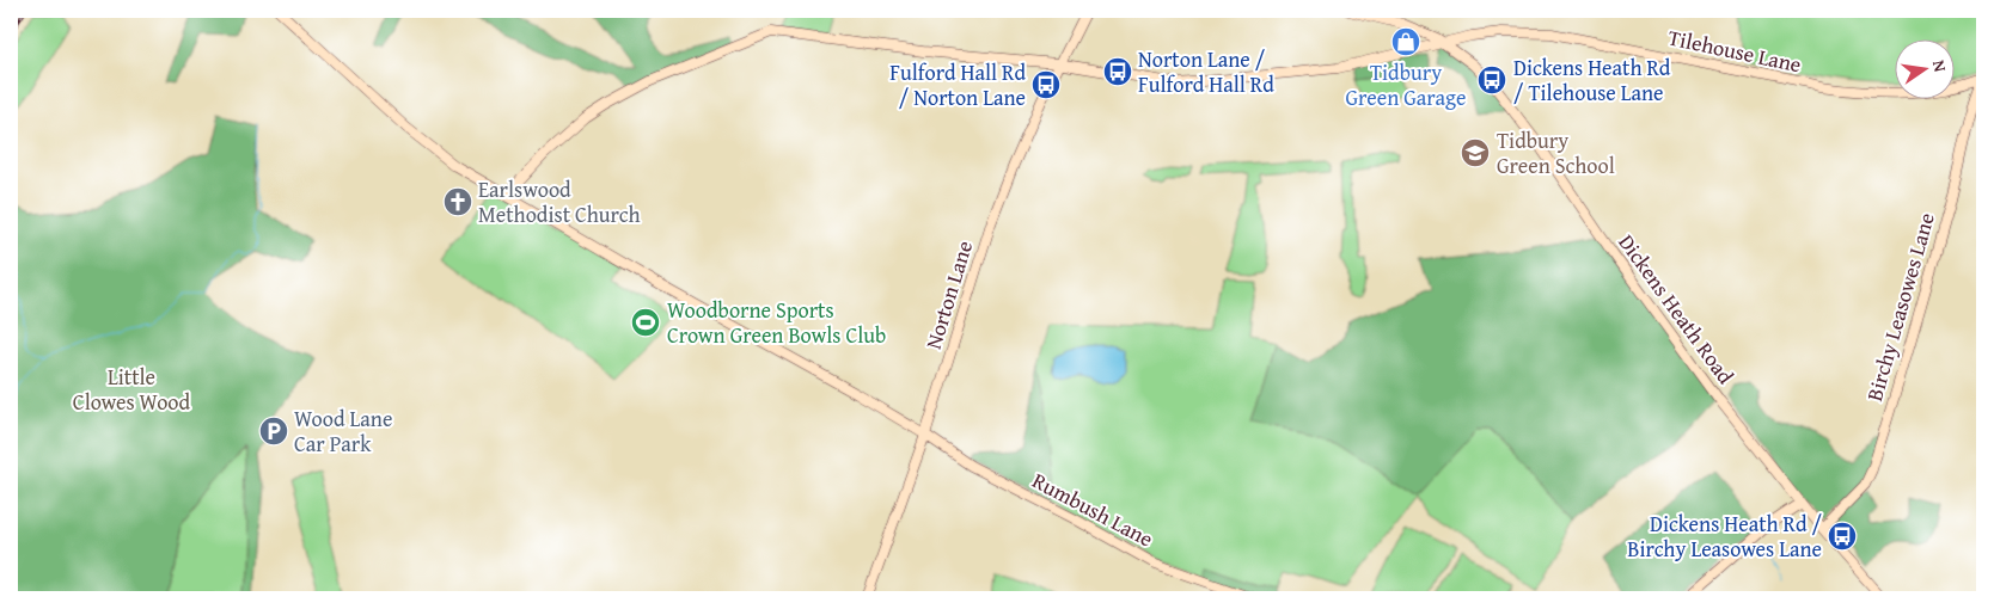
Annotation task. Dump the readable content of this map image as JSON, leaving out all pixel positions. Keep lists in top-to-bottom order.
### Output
{
  "streets": {
    "street": [
      "Tilehouse Lane",
      "Norton Lane",
      "Birchy Leasowes Lane",
      "Dickens Heath Road",
      "Rumbush Lane"
    ]
  },
  "crossings": [
    ["Tilehouse Lane", "Norton Lane"],
    ["Tilehouse Lane", "Birchy Leasowes Lane"],
    ["Tilehouse Lane", "Dickens Heath Road"],
    ["Tilehouse Lane", "Rumbush Lane"],
    ["Norton Lane", "Rumbush Lane"],
    ["Birchy Leasowes Lane", "Dickens Heath Road"]
  ],
  "parks": ["Little Clowes Wood"],
  "places": {
    "shop": ["Tidbury Green Garage"],
    "bus stop": [
      "Norton Lane / Fulford Hall Rd",
      "Dickens Heath Rd / Tilehouse Lane",
      "Fulford Hall Rd / Norton Lane",
      "Dickens Heath Rd / Birchy Leasowes Lane"
    ],
    "school or university": ["Tidbury Green School"],
    "church": ["Earlswood Methodist Church"],
    "sports": ["Woodborne Sports Crown Green Bowls Club"],
    "parking": ["Wood Lane Car Park"]
  },
  "north": "right"
}
